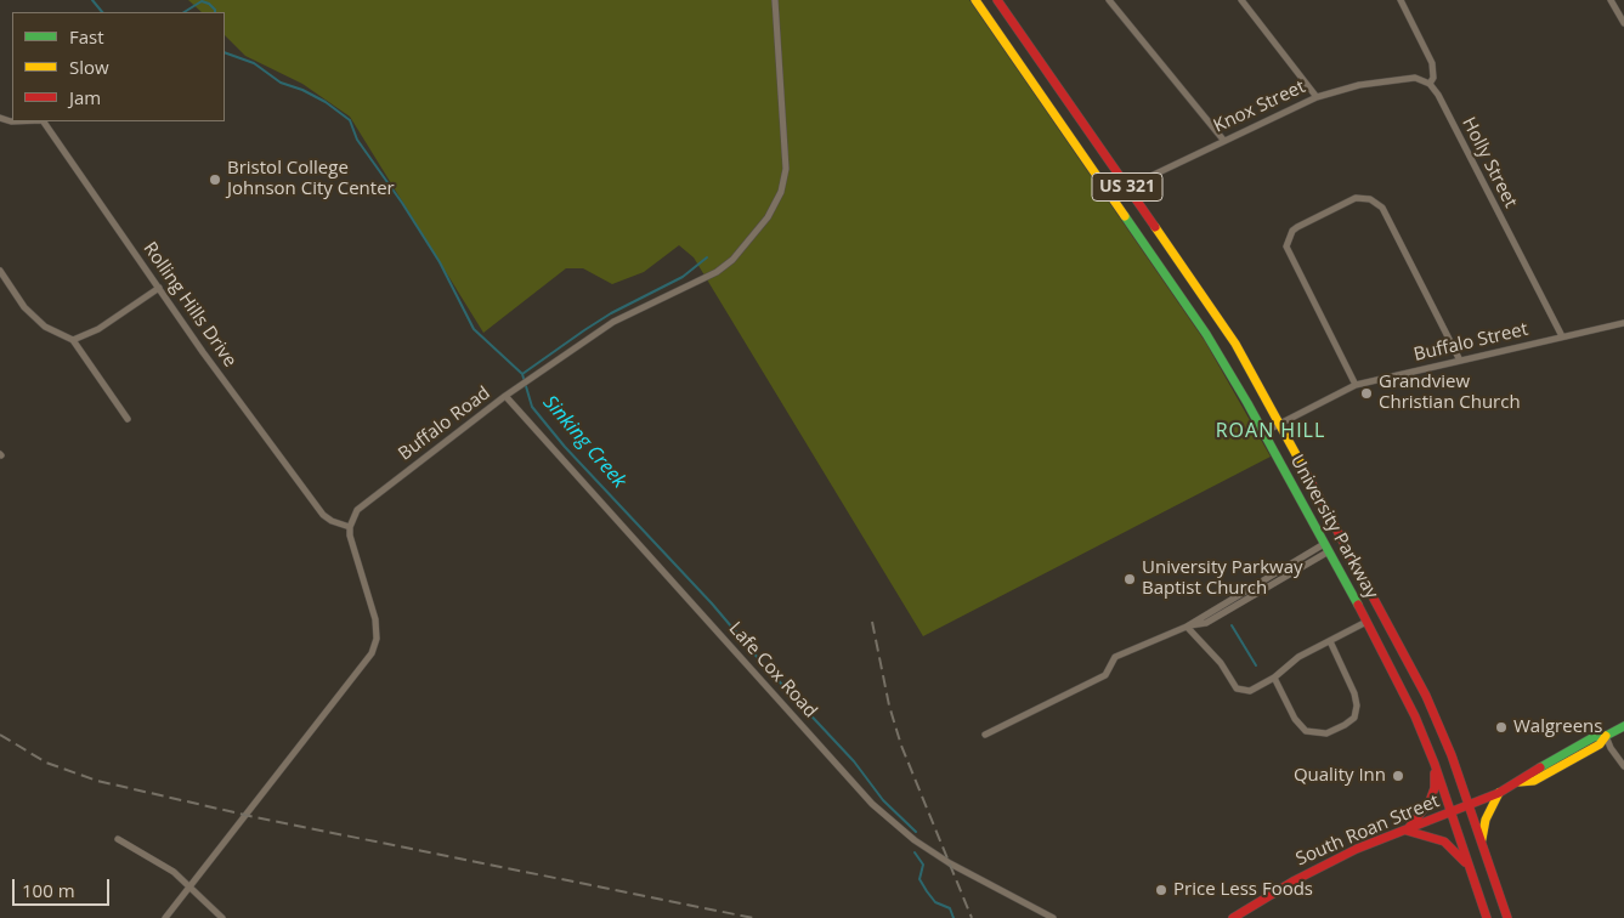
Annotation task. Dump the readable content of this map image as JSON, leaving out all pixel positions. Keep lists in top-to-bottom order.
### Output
{
  "streets": {
    "main road": ["US 321", "University Parkway", "South Roan Street"],
    "street": [
      "Knox Street",
      "Holly Street",
      "Rolling Hills Drive",
      "Buffalo Street",
      "Buffalo Road",
      "Lafe Cox Road"
    ]
  },
  "crossings": [
    ["Knox Street", "Holly Street"],
    ["Knox Street", "University Parkway"],
    ["Holly Street", "Buffalo Street"],
    ["Rolling Hills Drive", "Buffalo Road"],
    ["Buffalo Street", "University Parkway"],
    ["Buffalo Road", "Lafe Cox Road"],
    ["University Parkway", "South Roan Street"]
  ],
  "districts": ["ROAN HILL"],
  "water": ["Sinking Creek"],
  "places": [
    "Bristol College Johnson City Center",
    "Grandview Christian Church",
    "University Parkway Baptist Church",
    "Walgreens",
    "Quality Inn",
    "Price Less Foods"
  ],
  "legend": ["Fast", "Slow", "Jam"],
  "scale_bar": "100 m"
}
